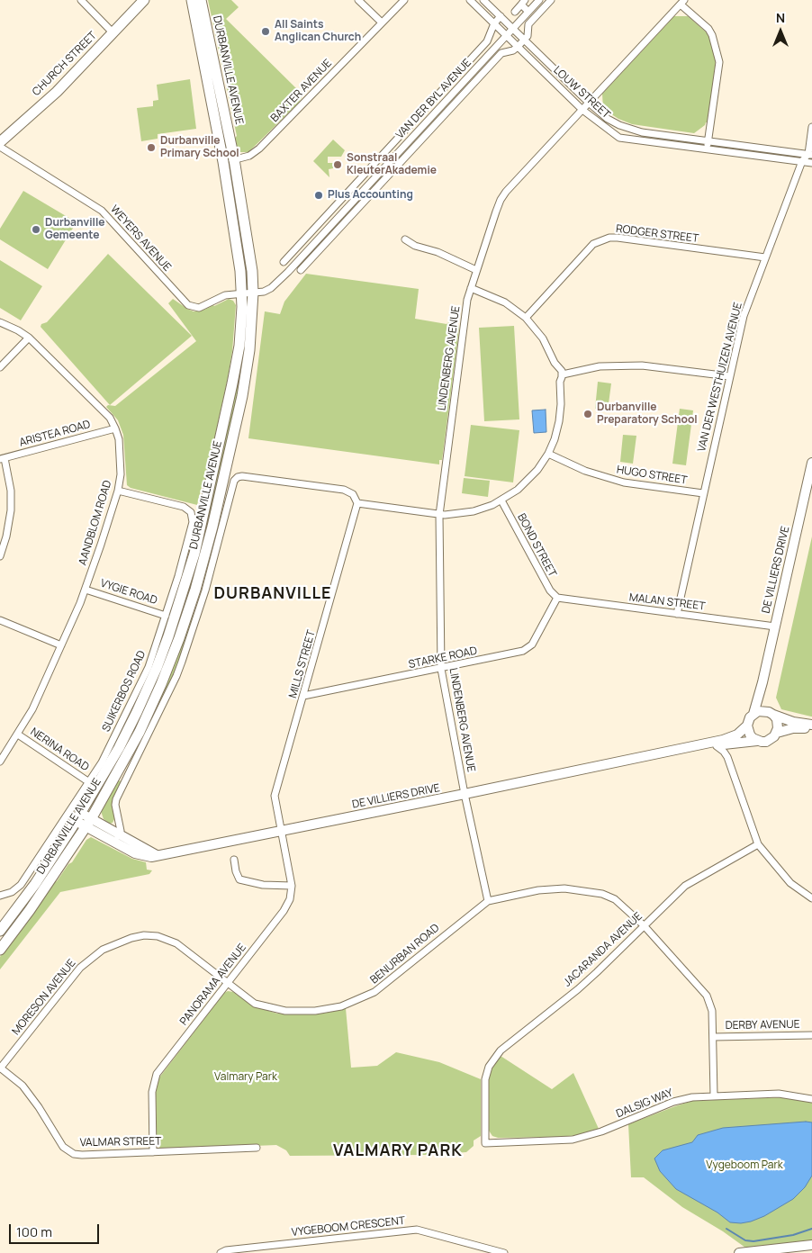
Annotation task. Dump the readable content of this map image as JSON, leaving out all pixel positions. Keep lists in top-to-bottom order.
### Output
{
  "streets": {
    "main road": ["CHURCH STREET", "DURBANVILLE AVENUE"],
    "street": [
      "BAXTER AVENUE",
      "LOUW STREET",
      "VAN DER BYL AVENUE",
      "RODGER STREET",
      "WEYERS AVENUE",
      "LINDENBERG AVENUE",
      "VAN DER WESTHUIZEN AVENUE",
      "ARISTEA ROAD",
      "HUGO STREET",
      "AANDBLOM ROAD",
      "BOND STREET",
      "DE VILLIERS DRIVE",
      "VYGIE ROAD",
      "MALAN STREET",
      "STARKE ROAD",
      "MILLS STREET",
      "SUIKERBOS ROAD",
      "NERINA ROAD",
      "JACARANDA AVENUE",
      "BENURBAN ROAD",
      "PANORAMA AVENUE",
      "MORESON AVENUE",
      "DERBY AVENUE",
      "DALSIG WAY",
      "VALMAR STREET",
      "VYGEBOOM CRESCENT"
    ]
  },
  "crossings": [
    ["DURBANVILLE AVENUE", "BAXTER AVENUE"],
    ["DURBANVILLE AVENUE", "VAN DER BYL AVENUE"],
    ["DURBANVILLE AVENUE", "WEYERS AVENUE"],
    ["DURBANVILLE AVENUE", "DE VILLIERS DRIVE"],
    ["LOUW STREET", "VAN DER BYL AVENUE"],
    ["LOUW STREET", "LINDENBERG AVENUE"],
    ["LOUW STREET", "VAN DER WESTHUIZEN AVENUE"],
    ["VAN DER BYL AVENUE", "WEYERS AVENUE"],
    ["RODGER STREET", "VAN DER WESTHUIZEN AVENUE"],
    ["LINDENBERG AVENUE", "DE VILLIERS DRIVE"],
    ["LINDENBERG AVENUE", "STARKE ROAD"],
    ["VAN DER WESTHUIZEN AVENUE", "HUGO STREET"],
    ["VAN DER WESTHUIZEN AVENUE", "MALAN STREET"],
    ["ARISTEA ROAD", "AANDBLOM ROAD"],
    ["AANDBLOM ROAD", "VYGIE ROAD"],
    ["AANDBLOM ROAD", "SUIKERBOS ROAD"],
    ["AANDBLOM ROAD", "NERINA ROAD"],
    ["BOND STREET", "MALAN STREET"],
    ["BOND STREET", "STARKE ROAD"],
    ["DE VILLIERS DRIVE", "MALAN STREET"],
    ["DE VILLIERS DRIVE", "MILLS STREET"],
    ["DE VILLIERS DRIVE", "PANORAMA AVENUE"],
    ["VYGIE ROAD", "SUIKERBOS ROAD"],
    ["MALAN STREET", "STARKE ROAD"],
    ["STARKE ROAD", "MILLS STREET"],
    ["MILLS STREET", "PANORAMA AVENUE"],
    ["SUIKERBOS ROAD", "NERINA ROAD"],
    ["JACARANDA AVENUE", "DALSIG WAY"],
    ["BENURBAN ROAD", "PANORAMA AVENUE"],
    ["BENURBAN ROAD", "MORESON AVENUE"],
    ["PANORAMA AVENUE", "MORESON AVENUE"],
    ["PANORAMA AVENUE", "VALMAR STREET"],
    ["MORESON AVENUE", "VALMAR STREET"]
  ],
  "districts": ["DURBANVILLE", "VALMARY PARK"],
  "parks": ["Valmary Park", "Vygeboom Park"],
  "places": [
    "All Saints Anglican Church",
    "Durbanville Primary School",
    "Sonstraal KleuterAkademie",
    "Plus Accounting",
    "Durbanville Gemeente",
    "Durbanville Preparatory School"
  ],
  "scale_bar": "100 m",
  "north": "top"
}
